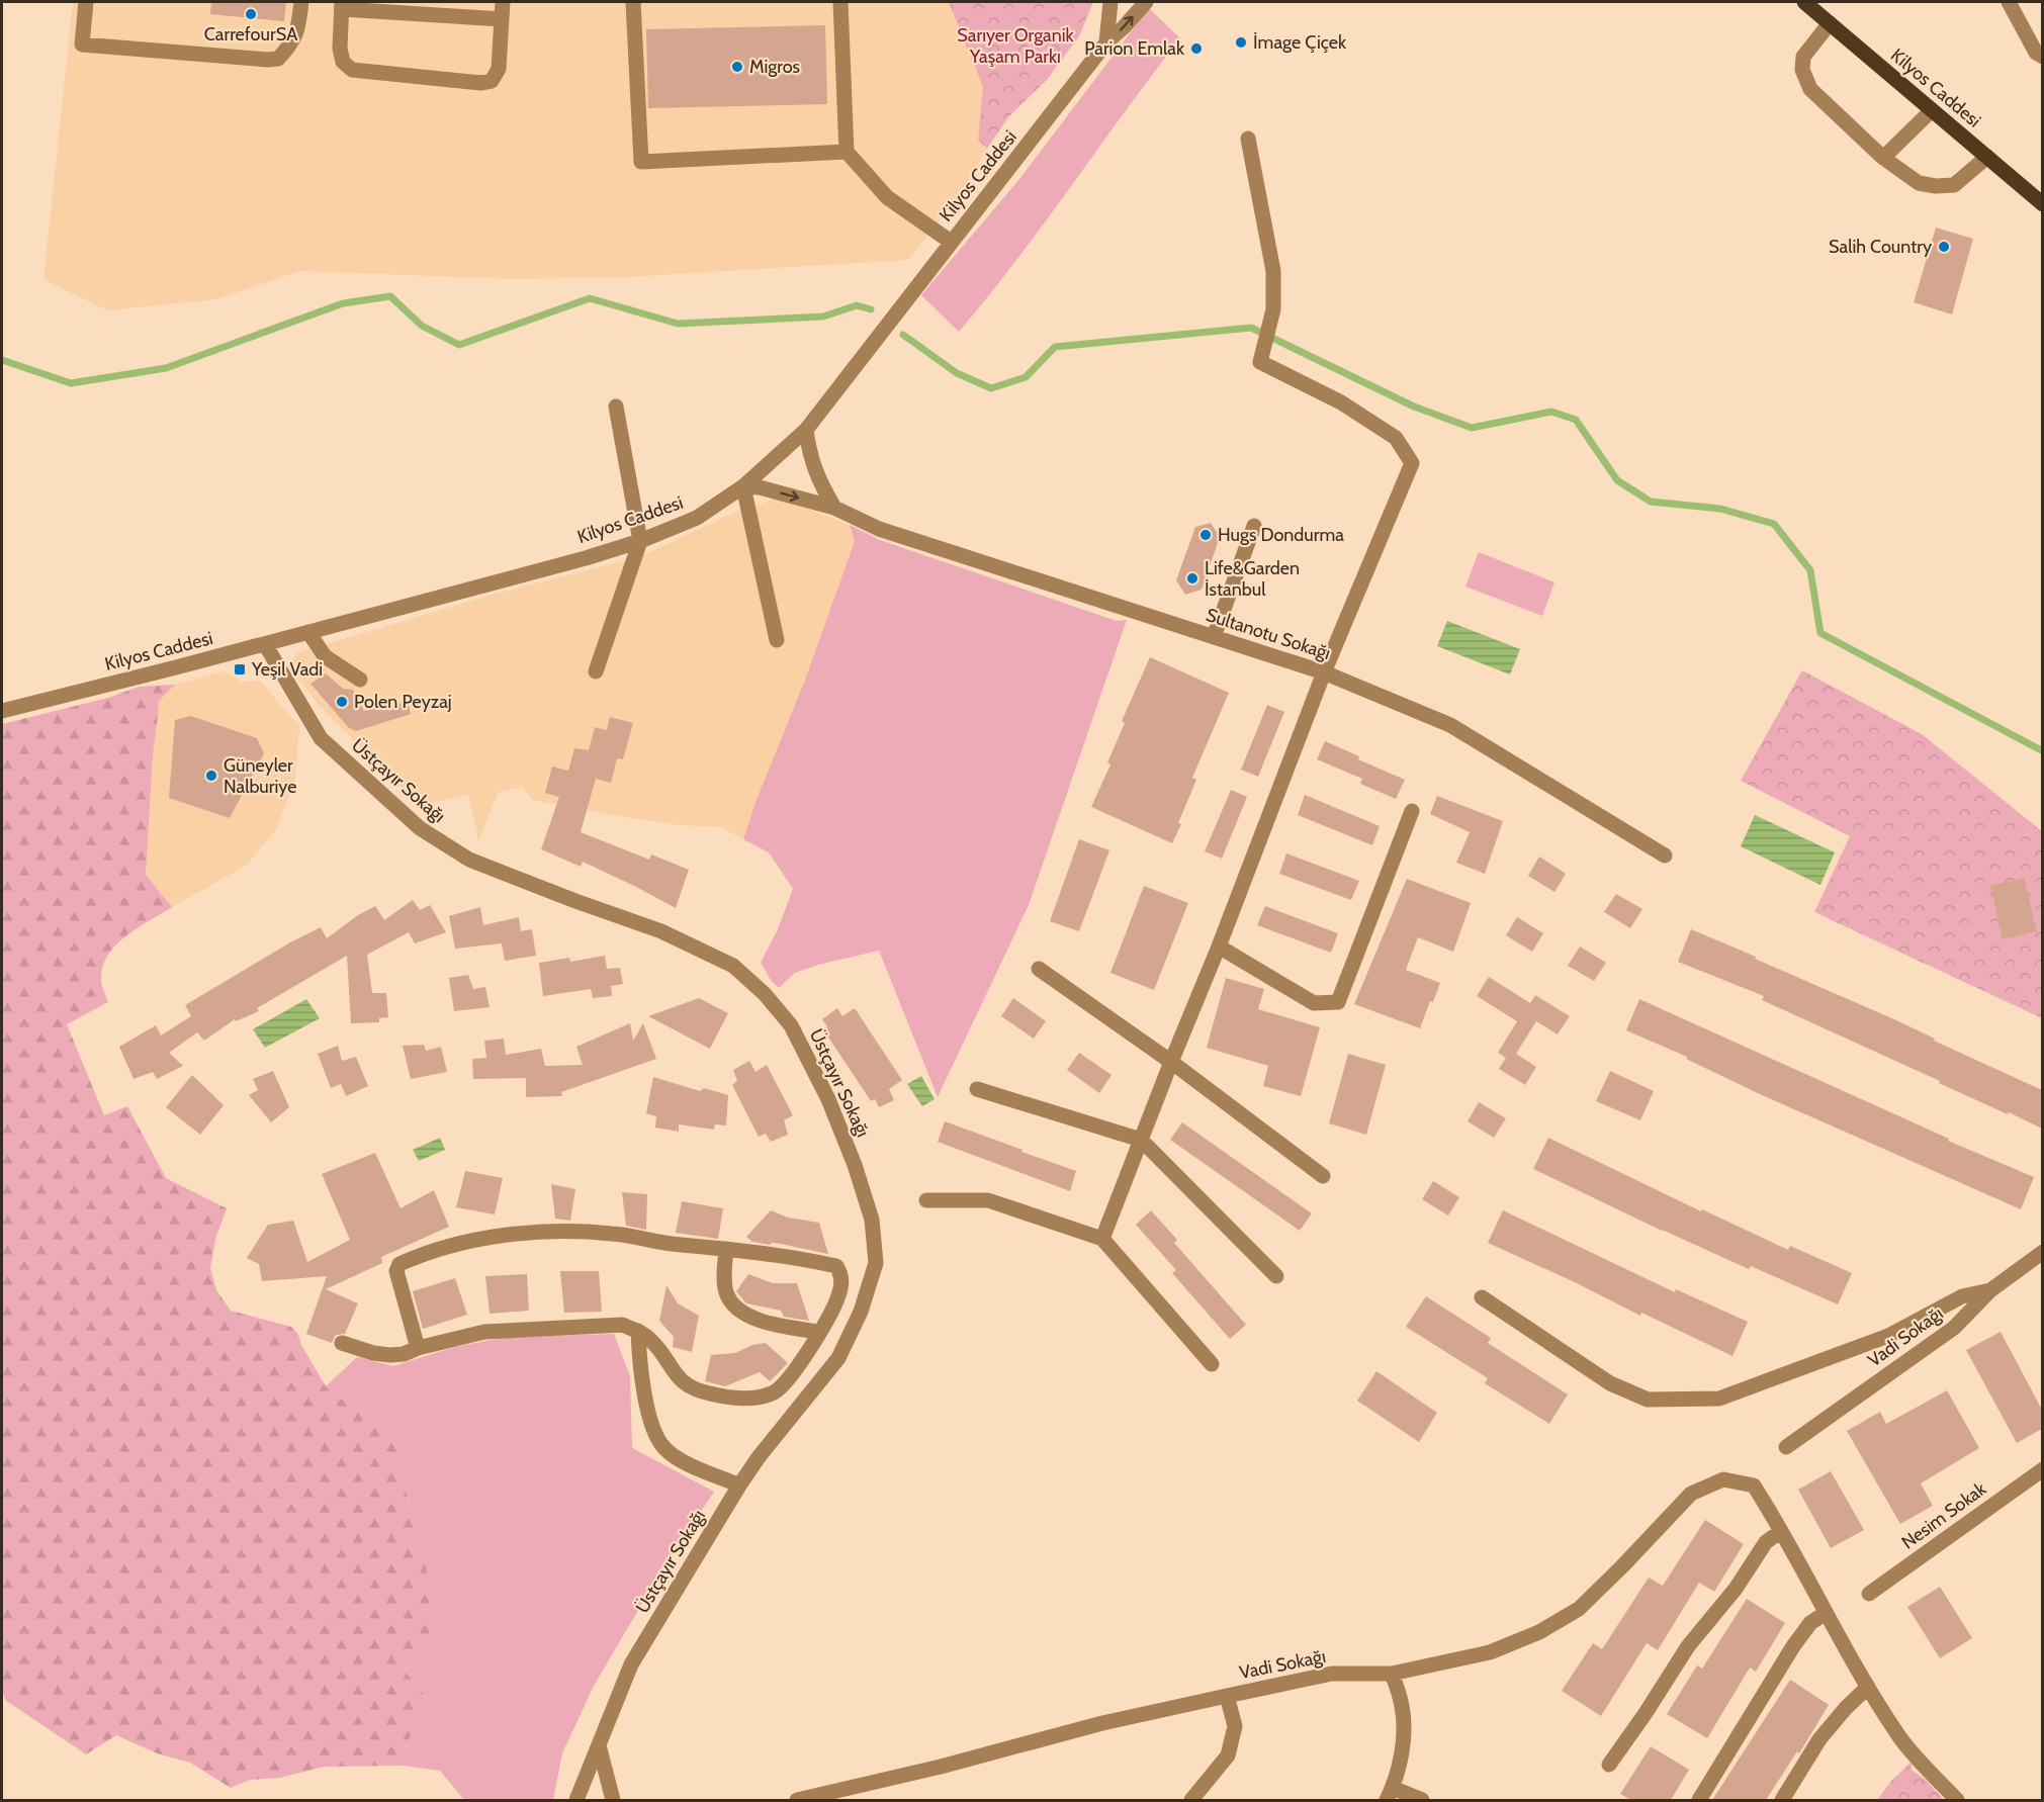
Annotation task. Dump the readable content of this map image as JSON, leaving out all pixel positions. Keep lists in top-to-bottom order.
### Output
{
  "streets": {
    "main road": ["Kilyos Caddesi"],
    "street": [
      "Sultanotu Sokağı",
      "Üstçayır Sokağı",
      "Vadi Sokağı",
      "Nesim Sokak"
    ]
  },
  "crossings": [
    ["Kilyos Caddesi", "Sultanotu Sokağı"],
    ["Kilyos Caddesi", "Üstçayır Sokağı"]
  ],
  "parks": ["Sarıyer Organik Yaşam Parkı"],
  "places": {
    "other": [
      "CarrefourSA",
      "İmage Çiçek",
      "Parion Emlak",
      "Migros",
      "Salih Country",
      "Hugs Dondurma",
      "Life&Garden İstanbul",
      "Polen Peyzaj",
      "Güneyler Nalburiye"
    ],
    "transit": ["Yeşil Vadi"]
  }
}
